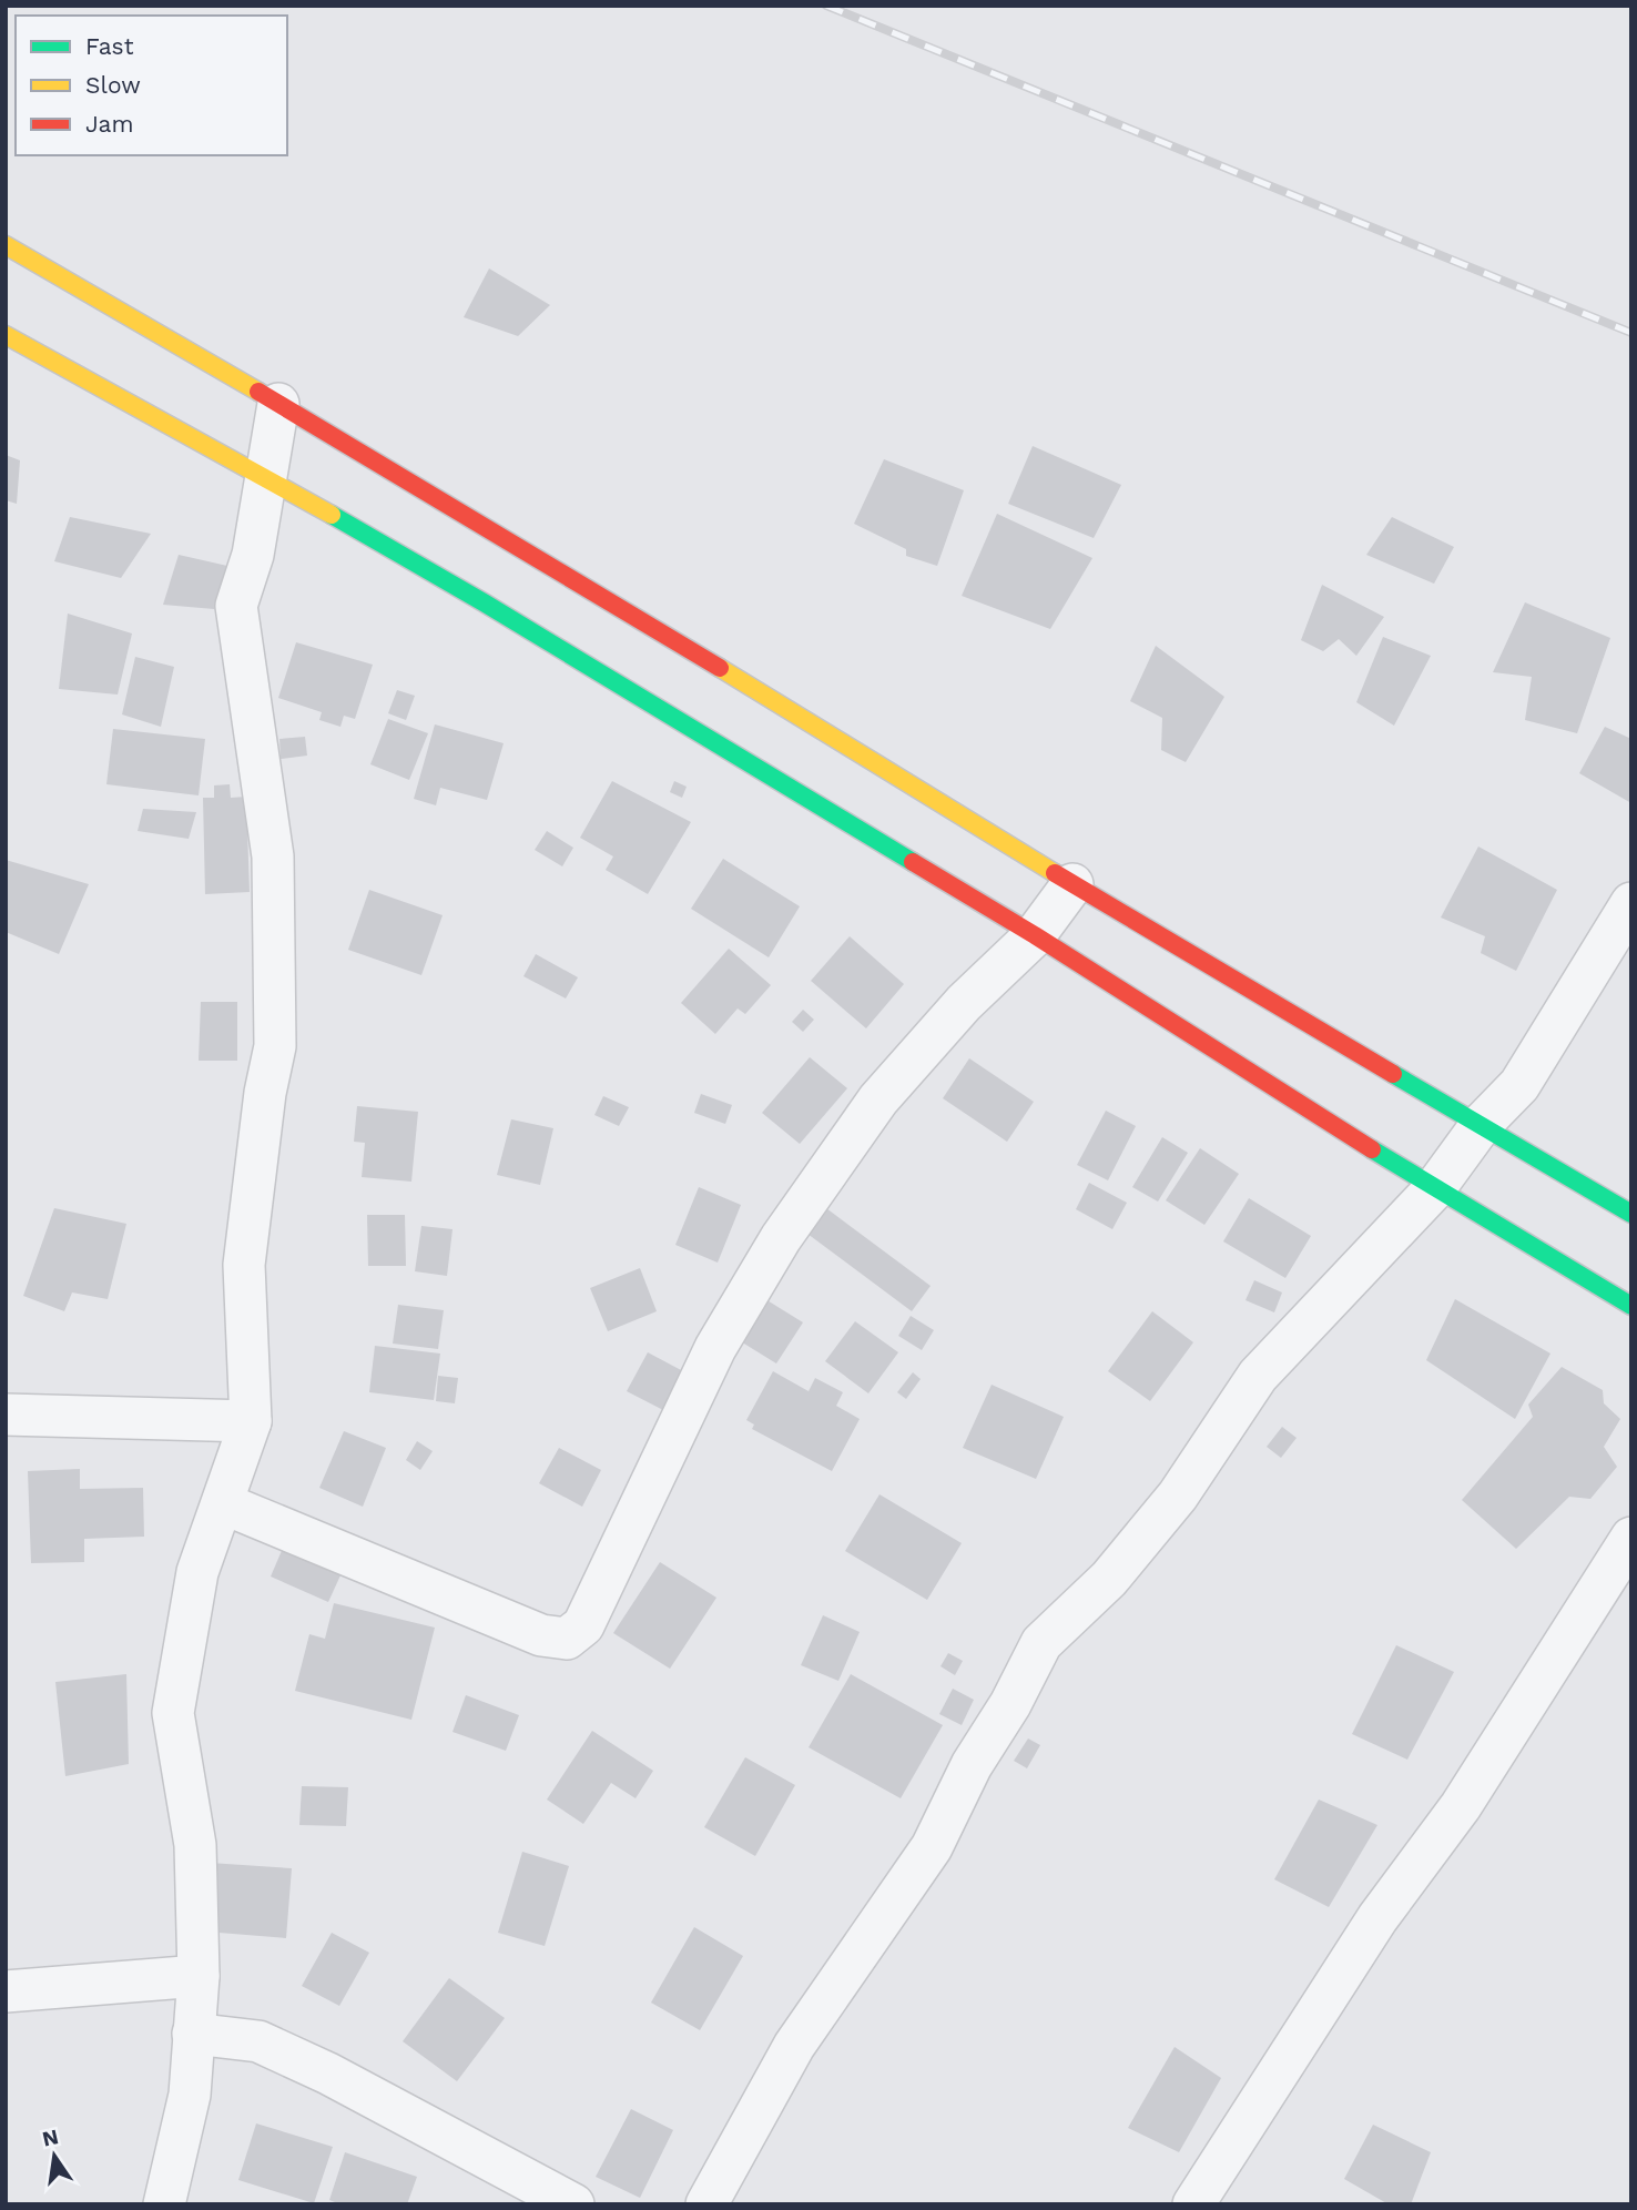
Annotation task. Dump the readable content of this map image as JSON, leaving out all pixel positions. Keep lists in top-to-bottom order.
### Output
{
  "legend": ["Fast", "Slow", "Jam"],
  "north": "top"
}
